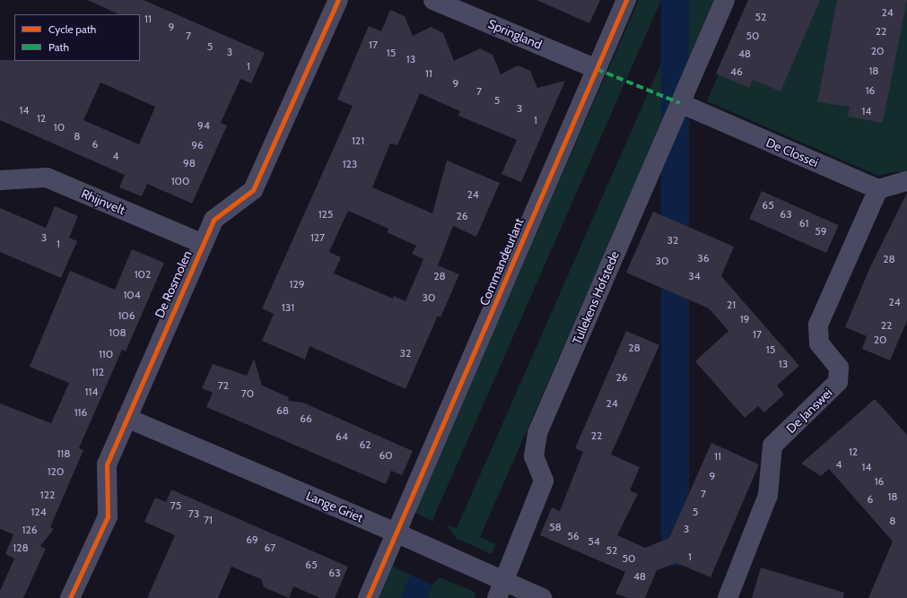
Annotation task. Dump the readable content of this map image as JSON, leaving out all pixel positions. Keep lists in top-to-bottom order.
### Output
{
  "streets": {
    "street": [
      "Springland",
      "De Clossei",
      "Rhijnvelt",
      "Commandeurlant",
      "De Rosmolen",
      "Tullekens Hofstede",
      "De Janswei",
      "Lange Griet"
    ]
  },
  "crossings": [
    ["Springland", "Commandeurlant"],
    ["De Clossei", "Tullekens Hofstede"],
    ["De Clossei", "De Janswei"],
    ["Rhijnvelt", "De Rosmolen"],
    ["Commandeurlant", "Lange Griet"],
    ["De Rosmolen", "Lange Griet"],
    ["Tullekens Hofstede", "Lange Griet"]
  ],
  "house_numbers": [
    "24",
    "52",
    "11",
    "9",
    "22",
    "7",
    "50",
    "17",
    "5",
    "20",
    "3",
    "15",
    "48",
    "13",
    "1",
    "18",
    "46",
    "11",
    "9",
    "16",
    "7",
    "5",
    "3",
    "14",
    "14",
    "12",
    "1",
    "94",
    "10",
    "8",
    "121",
    "6",
    "96",
    "4",
    "98",
    "123",
    "100",
    "24",
    "65",
    "125",
    "63",
    "26",
    "61",
    "59",
    "3",
    "127",
    "32",
    "1",
    "36",
    "28",
    "30",
    "102",
    "28",
    "34",
    "129",
    "104",
    "30",
    "24",
    "21",
    "131",
    "106",
    "19",
    "22",
    "108",
    "17",
    "20",
    "28",
    "15",
    "32",
    "110",
    "13",
    "112",
    "26",
    "72",
    "114",
    "70",
    "24",
    "68",
    "116",
    "66",
    "22",
    "64",
    "62",
    "12",
    "118",
    "60",
    "11",
    "4",
    "14",
    "120",
    "9",
    "16",
    "7",
    "122",
    "18",
    "6",
    "75",
    "124",
    "5",
    "73",
    "71",
    "8",
    "58",
    "3",
    "126",
    "56",
    "69",
    "54",
    "128",
    "67",
    "52",
    "1",
    "50",
    "65",
    "63",
    "48"
  ],
  "legend": ["Cycle path", "Path"]
}
